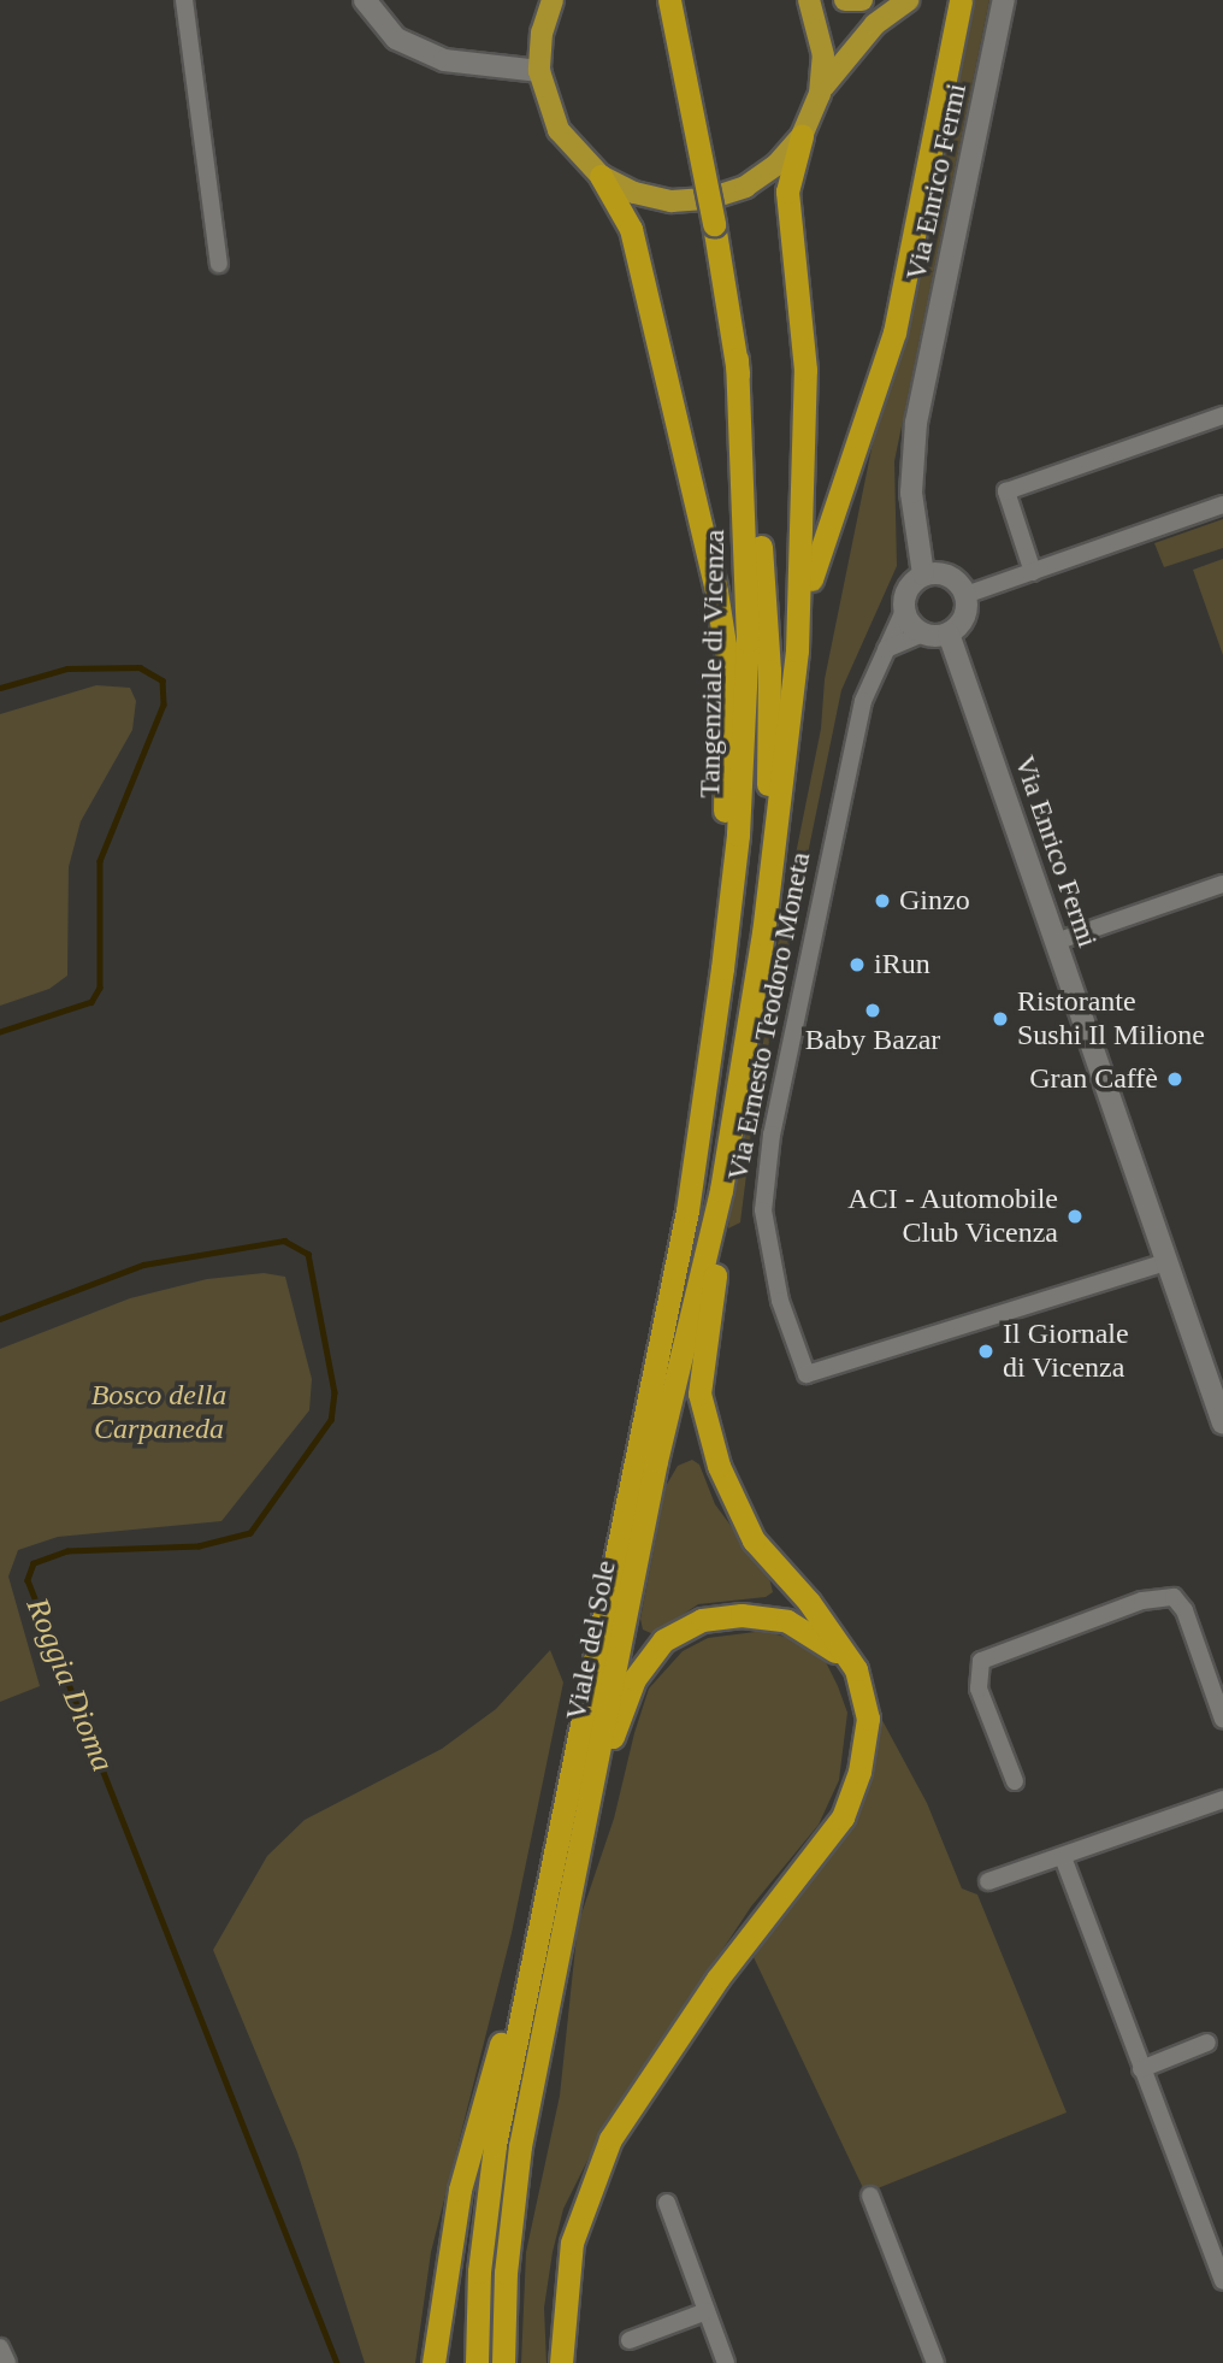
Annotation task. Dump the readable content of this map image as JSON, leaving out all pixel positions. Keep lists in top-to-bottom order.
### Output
{
  "streets": {
    "highway": ["Tangenziale di Vicenza", "Viale del Sole"],
    "street": ["Via Enrico Fermi", "Via Ernesto Teodoro Moneta"]
  },
  "crossings": [
    ["Via Enrico Fermi", "Via Ernesto Teodoro Moneta"],
    ["Tangenziale di Vicenza", "Viale del Sole"]
  ],
  "water": ["Roggia Dioma"],
  "parks": ["Bosco della Carpaneda"],
  "places": [
    "Ginzo",
    "iRun",
    "Baby Bazar",
    "Ristorante Sushi Il Milione",
    "Gran Caffè",
    "ACI - Automobile Club Vicenza",
    "Il Giornale di Vicenza"
  ]
}
